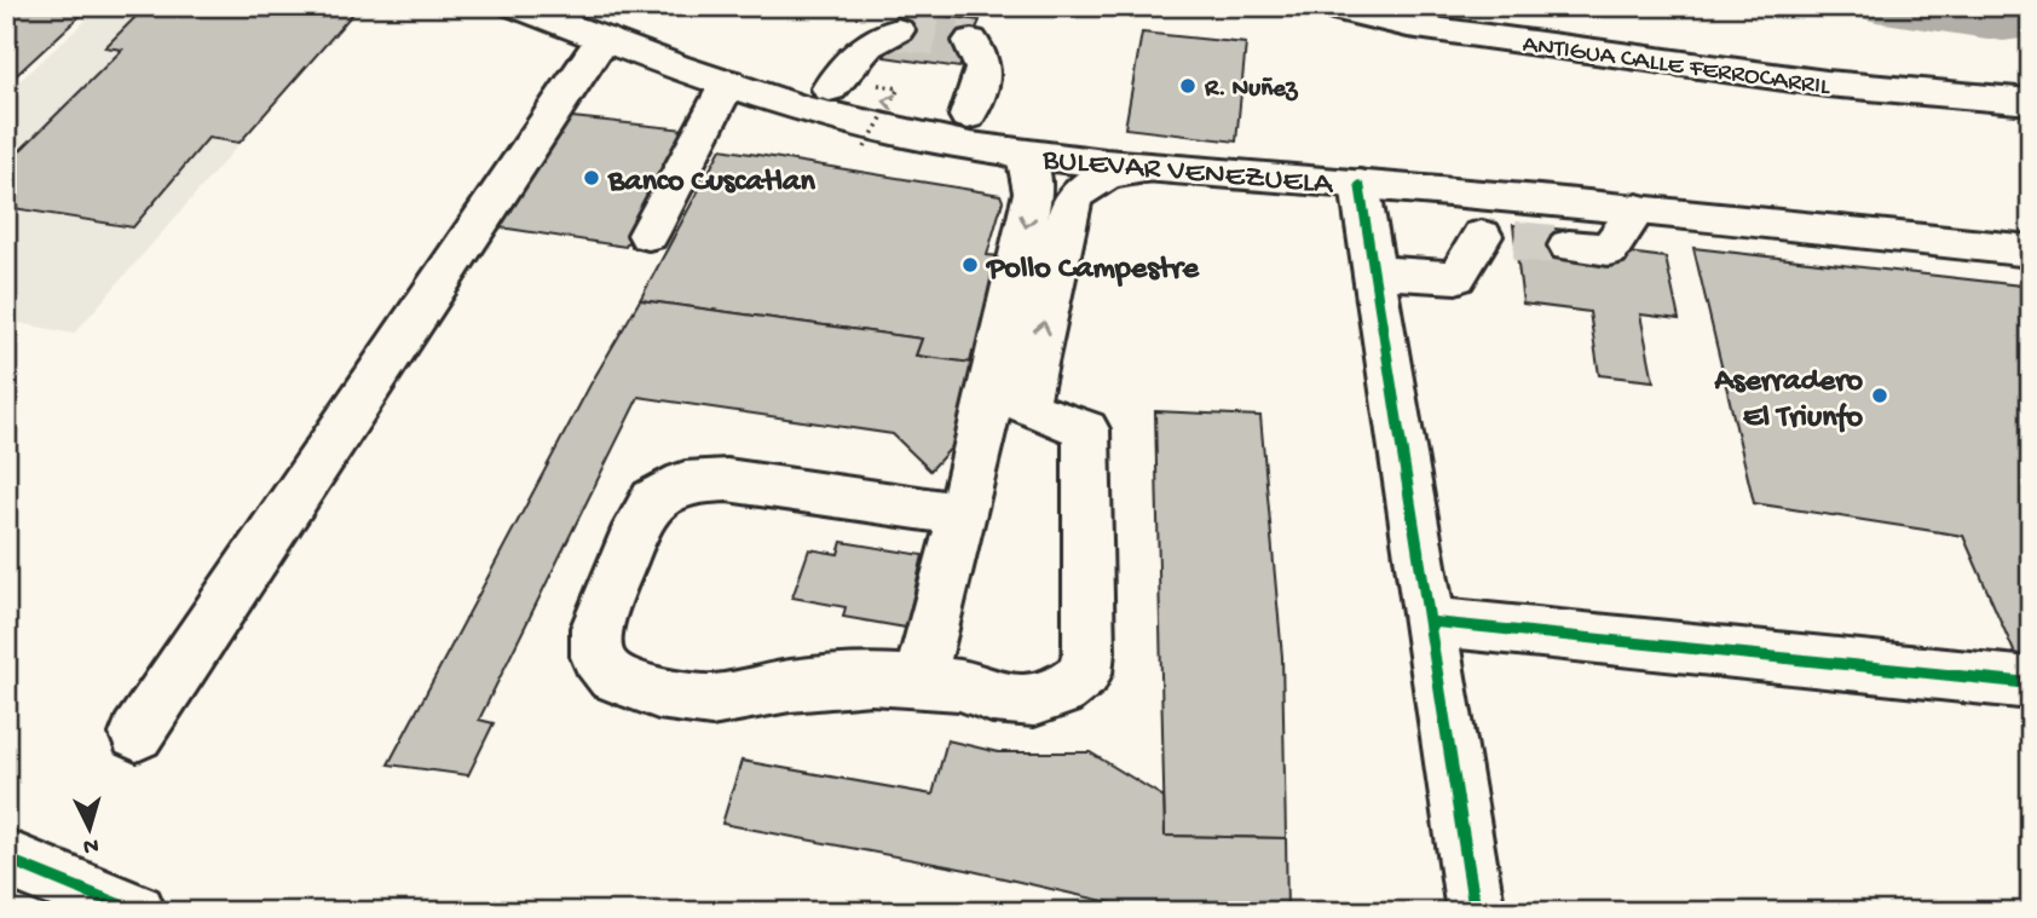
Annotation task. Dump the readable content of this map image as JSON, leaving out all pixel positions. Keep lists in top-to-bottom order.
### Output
{
  "streets": {
    "main road": ["ANTIGUA CALLE FERROCARRIL", "BULEVAR VENEZUELA"]
  },
  "places": [
    "R. Nuñez",
    "Banco Cuscatlan",
    "Pollo Campestre",
    "Aserradero El Triunfo"
  ],
  "north": "bottom"
}
